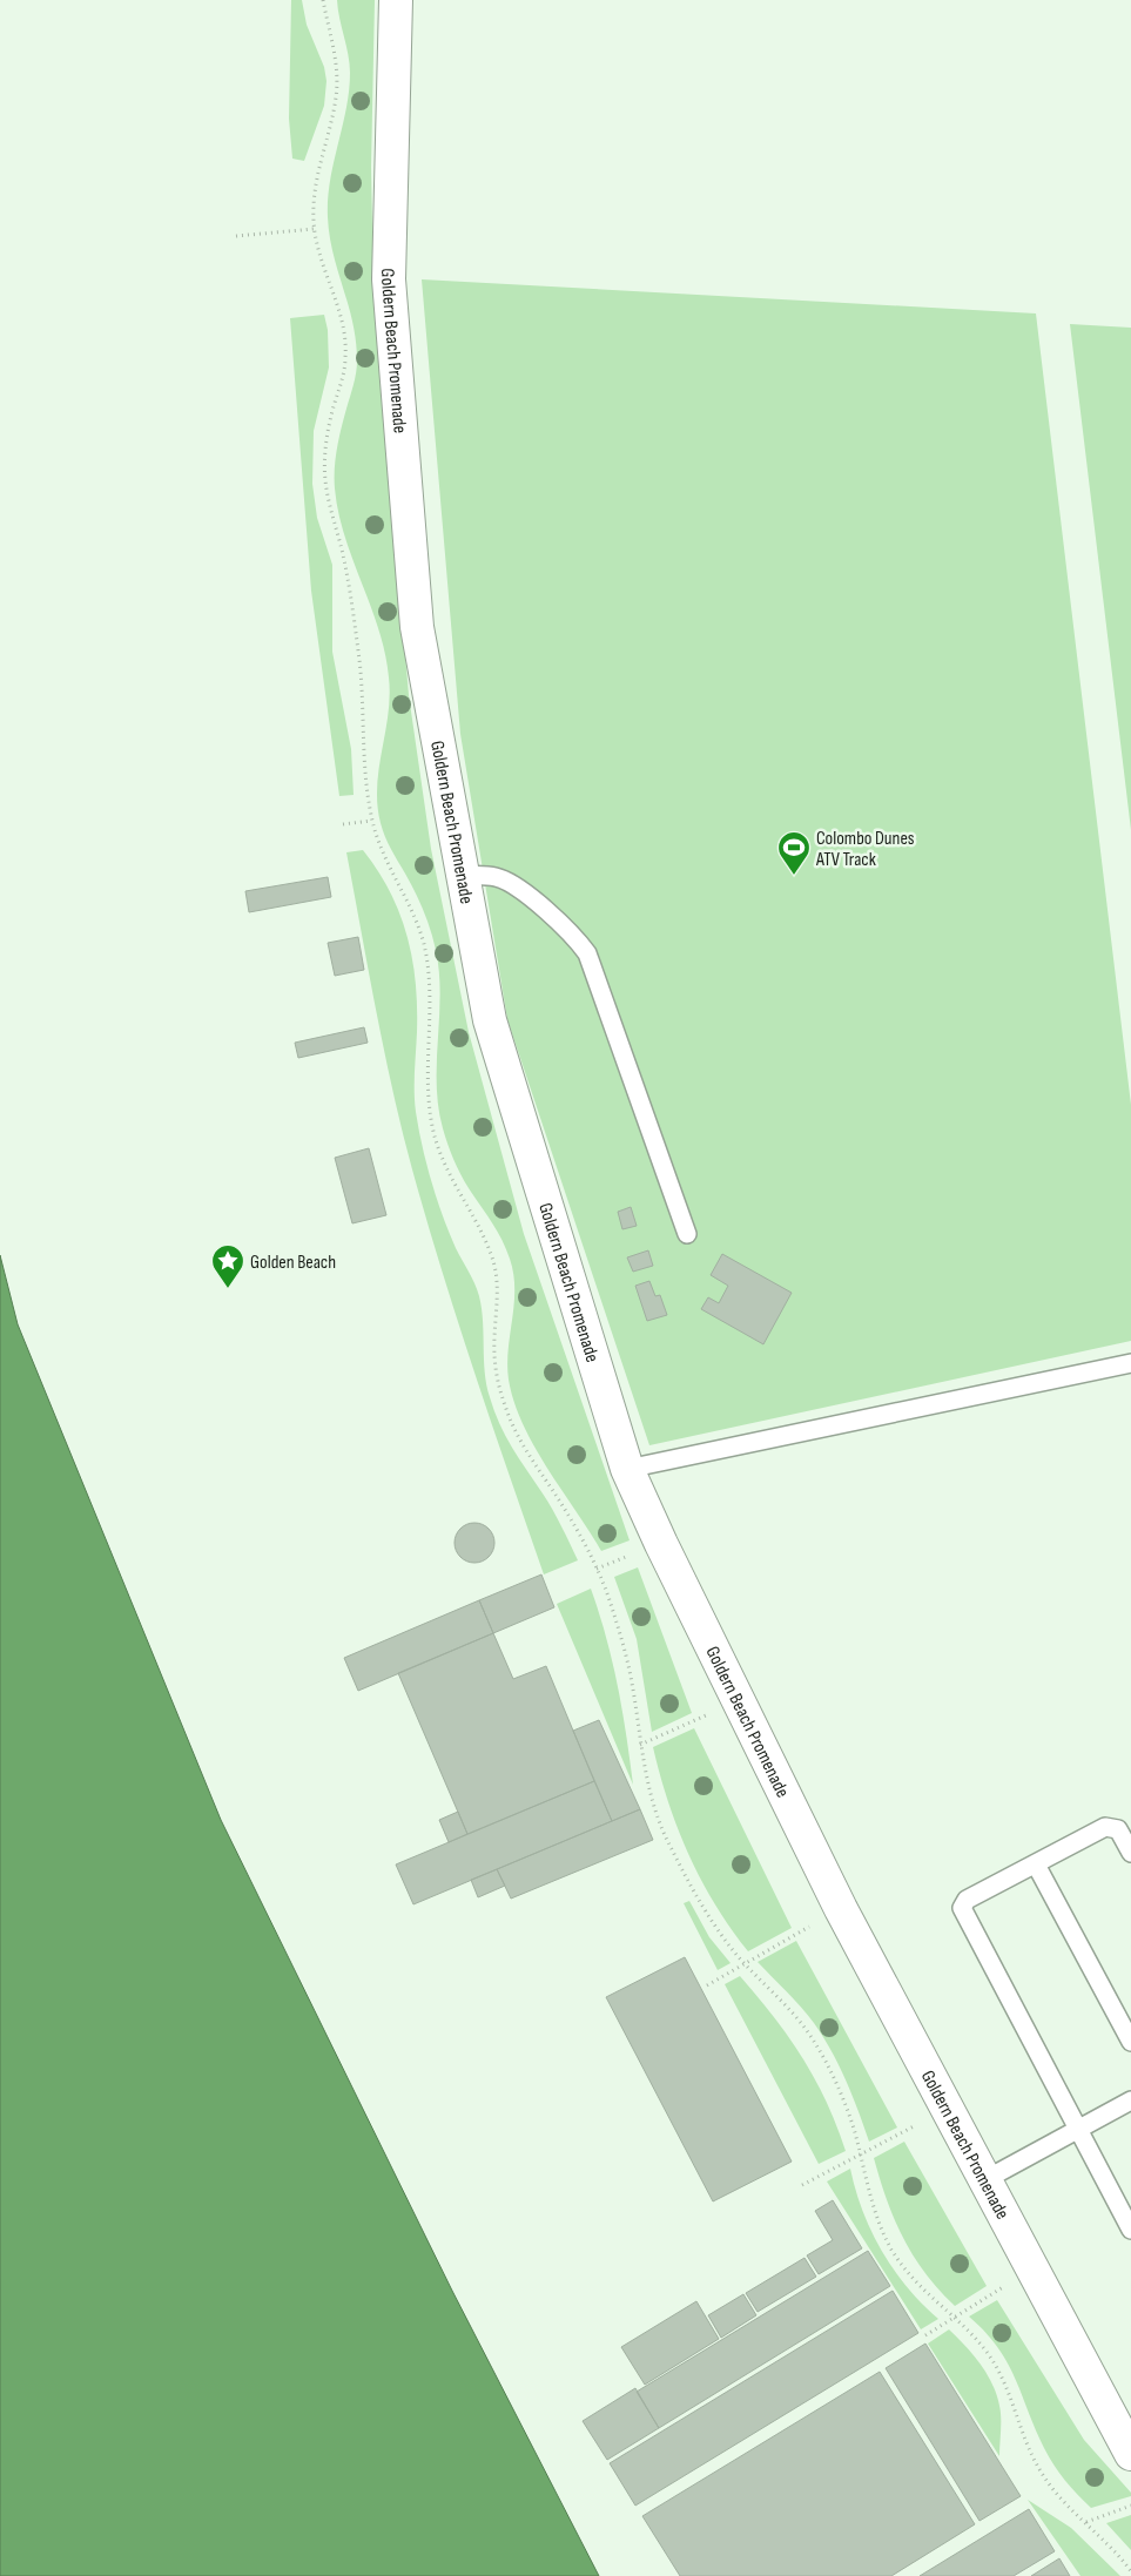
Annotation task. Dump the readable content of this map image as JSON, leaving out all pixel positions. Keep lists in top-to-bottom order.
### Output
{
  "streets": {
    "street": ["Goldern Beach Promenade"]
  },
  "places": {
    "sports": ["Colombo Dunes ATV Track"],
    "place": ["Golden Beach"]
  }
}
